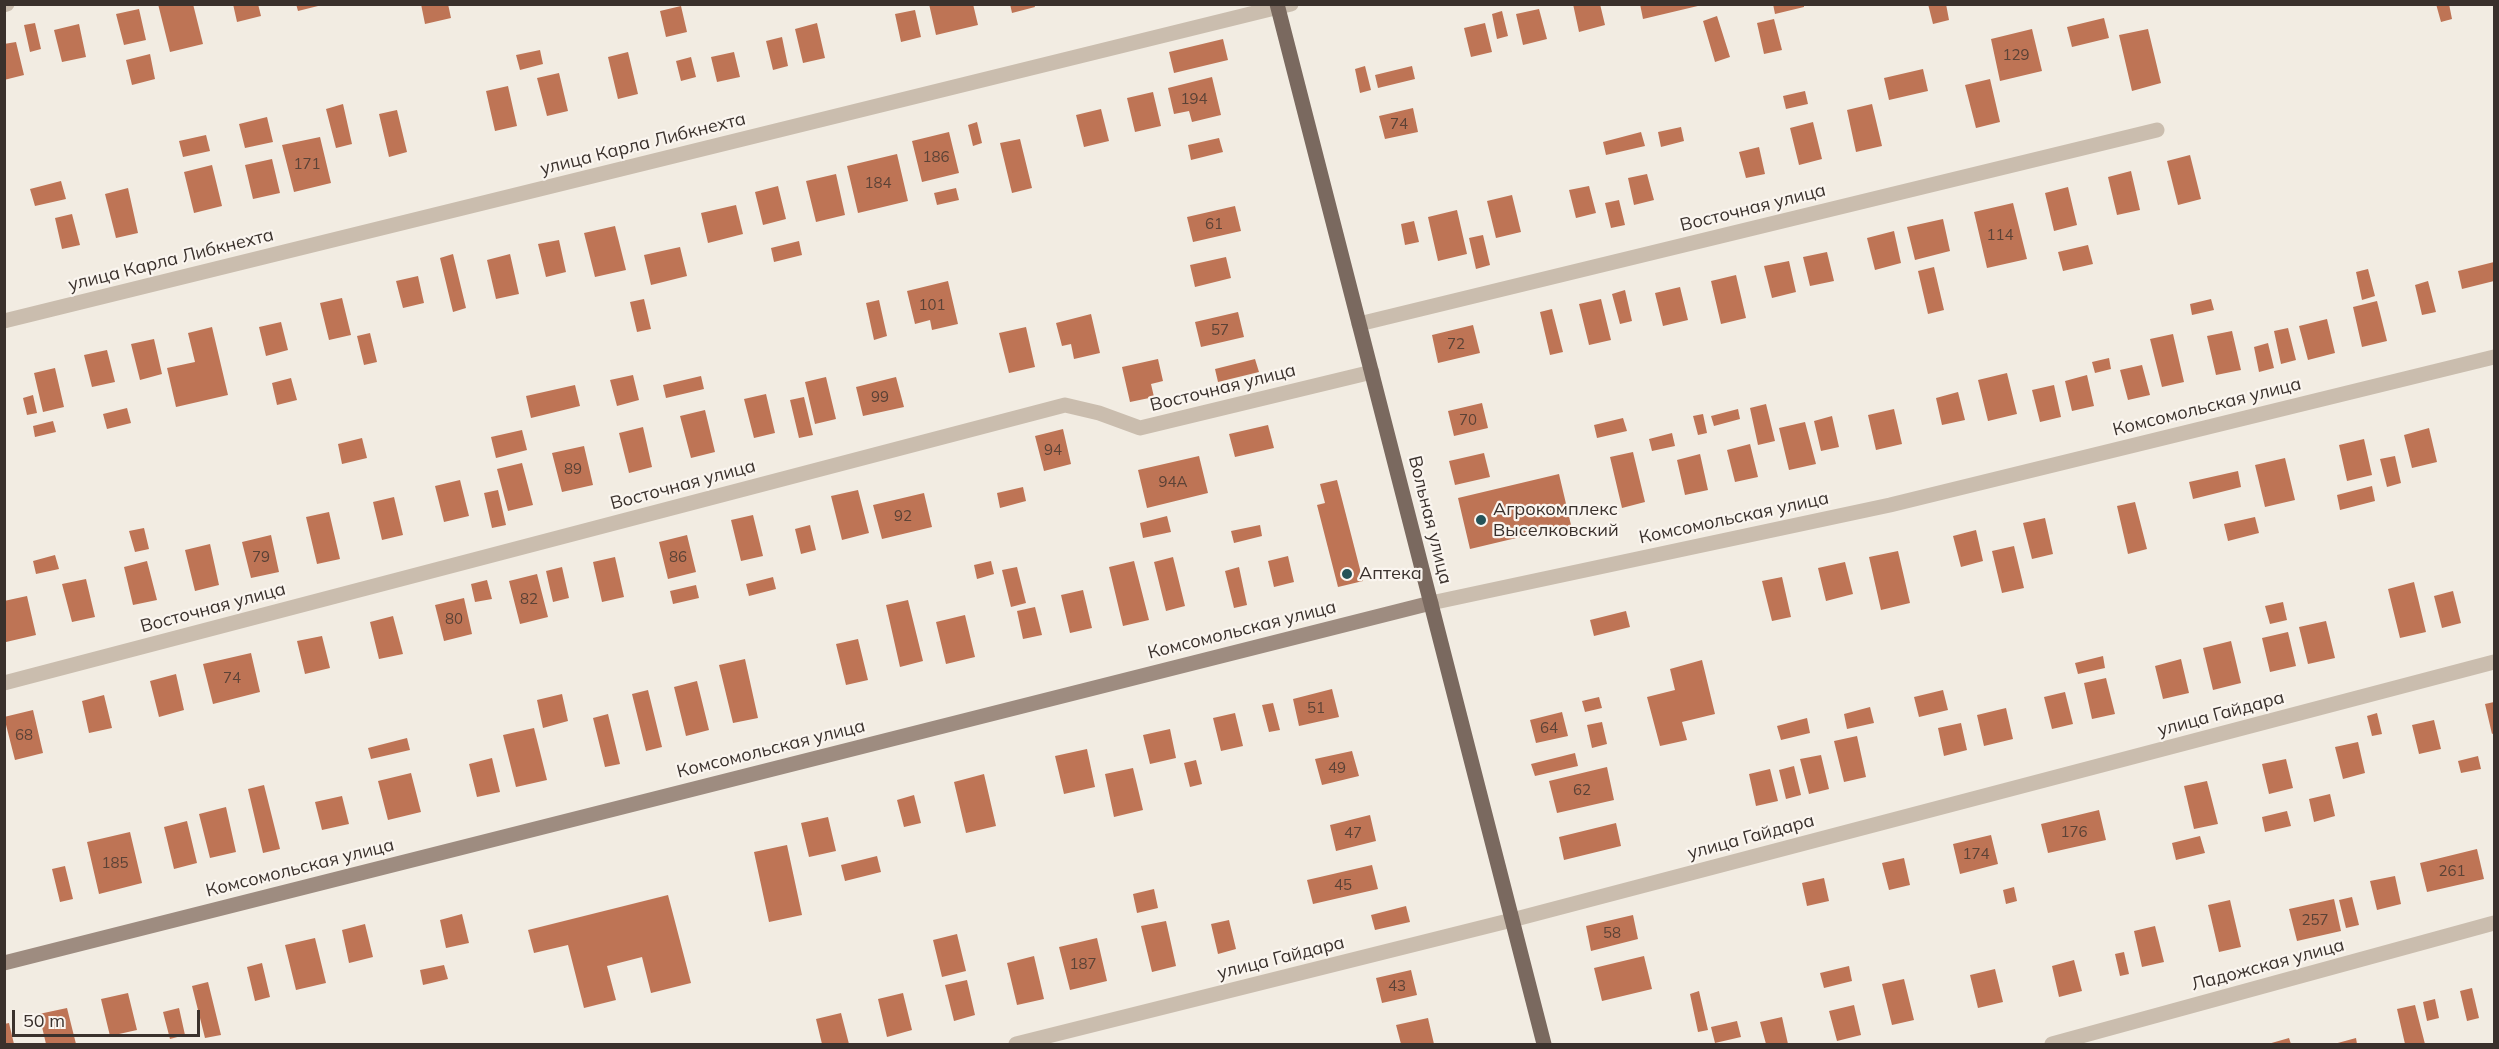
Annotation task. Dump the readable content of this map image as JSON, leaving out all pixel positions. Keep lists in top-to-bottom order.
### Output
{
  "streets": {
    "main road": ["Вольная улица"],
    "street": [
      "улица Карла Либкнехта",
      "Восточная улица",
      "Комсомольская улица",
      "улица Гайдара",
      "Ладожская улица"
    ]
  },
  "crossings": [
    ["улица Карла Либкнехта", "Вольная улица"],
    ["Восточная улица", "Вольная улица"],
    ["Комсомольская улица", "Вольная улица"],
    ["Вольная улица", "улица Гайдара"]
  ],
  "places": ["Агрокомплекс Выселковский", "Аптека"],
  "house_numbers": [
    "129",
    "194",
    "74",
    "186",
    "171",
    "184",
    "61",
    "114",
    "101",
    "57",
    "72",
    "99",
    "70",
    "94",
    "89",
    "94А",
    "92",
    "79",
    "86",
    "82",
    "80",
    "74",
    "51",
    "64",
    "68",
    "49",
    "62",
    "176",
    "47",
    "174",
    "185",
    "261",
    "45",
    "257",
    "58",
    "187",
    "43"
  ],
  "scale_bar": "50 m"
}
